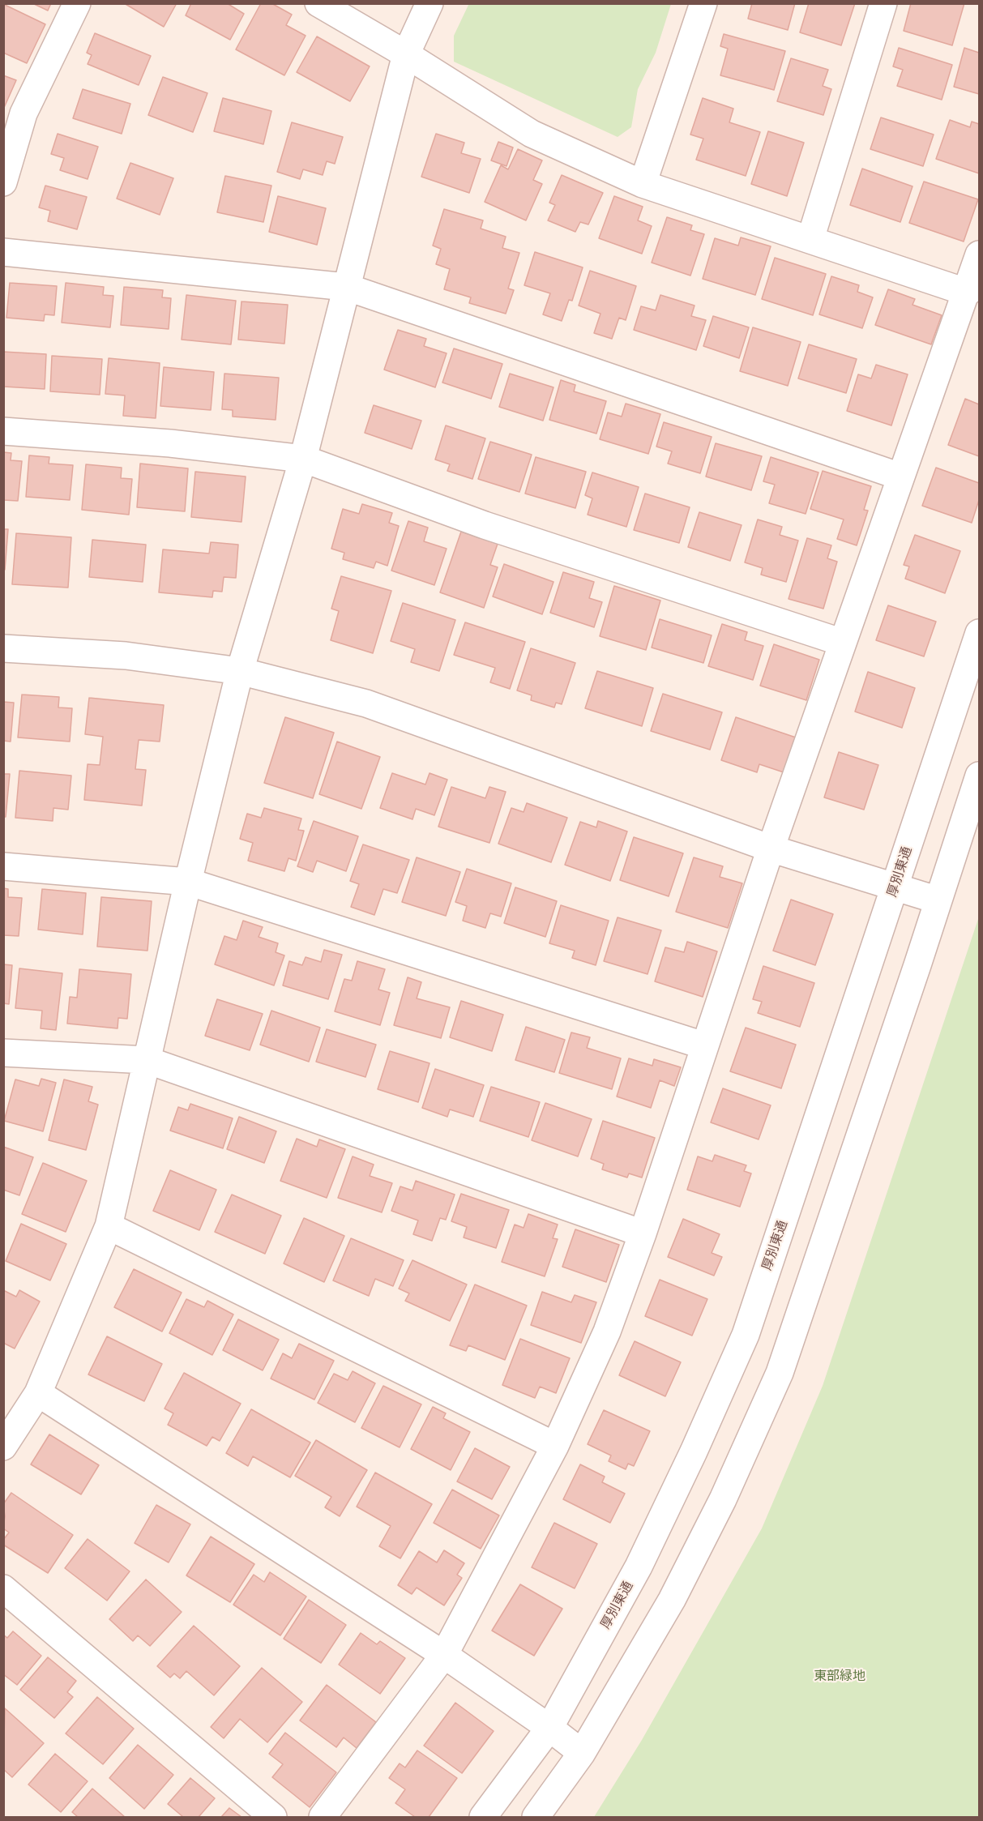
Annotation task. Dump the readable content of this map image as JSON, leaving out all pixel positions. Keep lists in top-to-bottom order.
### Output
{
  "streets": {
    "street": ["厚別東通"]
  },
  "parks": ["東部緑地"]
}
